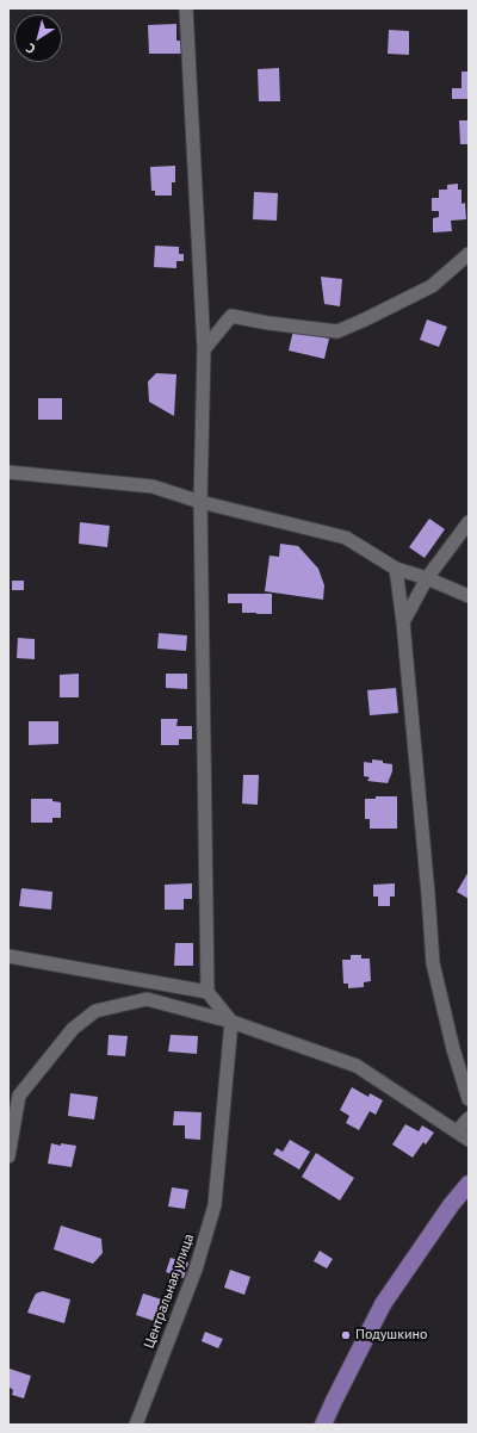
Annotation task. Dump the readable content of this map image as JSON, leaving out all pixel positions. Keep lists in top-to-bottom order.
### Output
{
  "streets": {
    "street": ["Центральная улица"]
  },
  "places": ["Подушкино"],
  "north": "bottom left"
}
